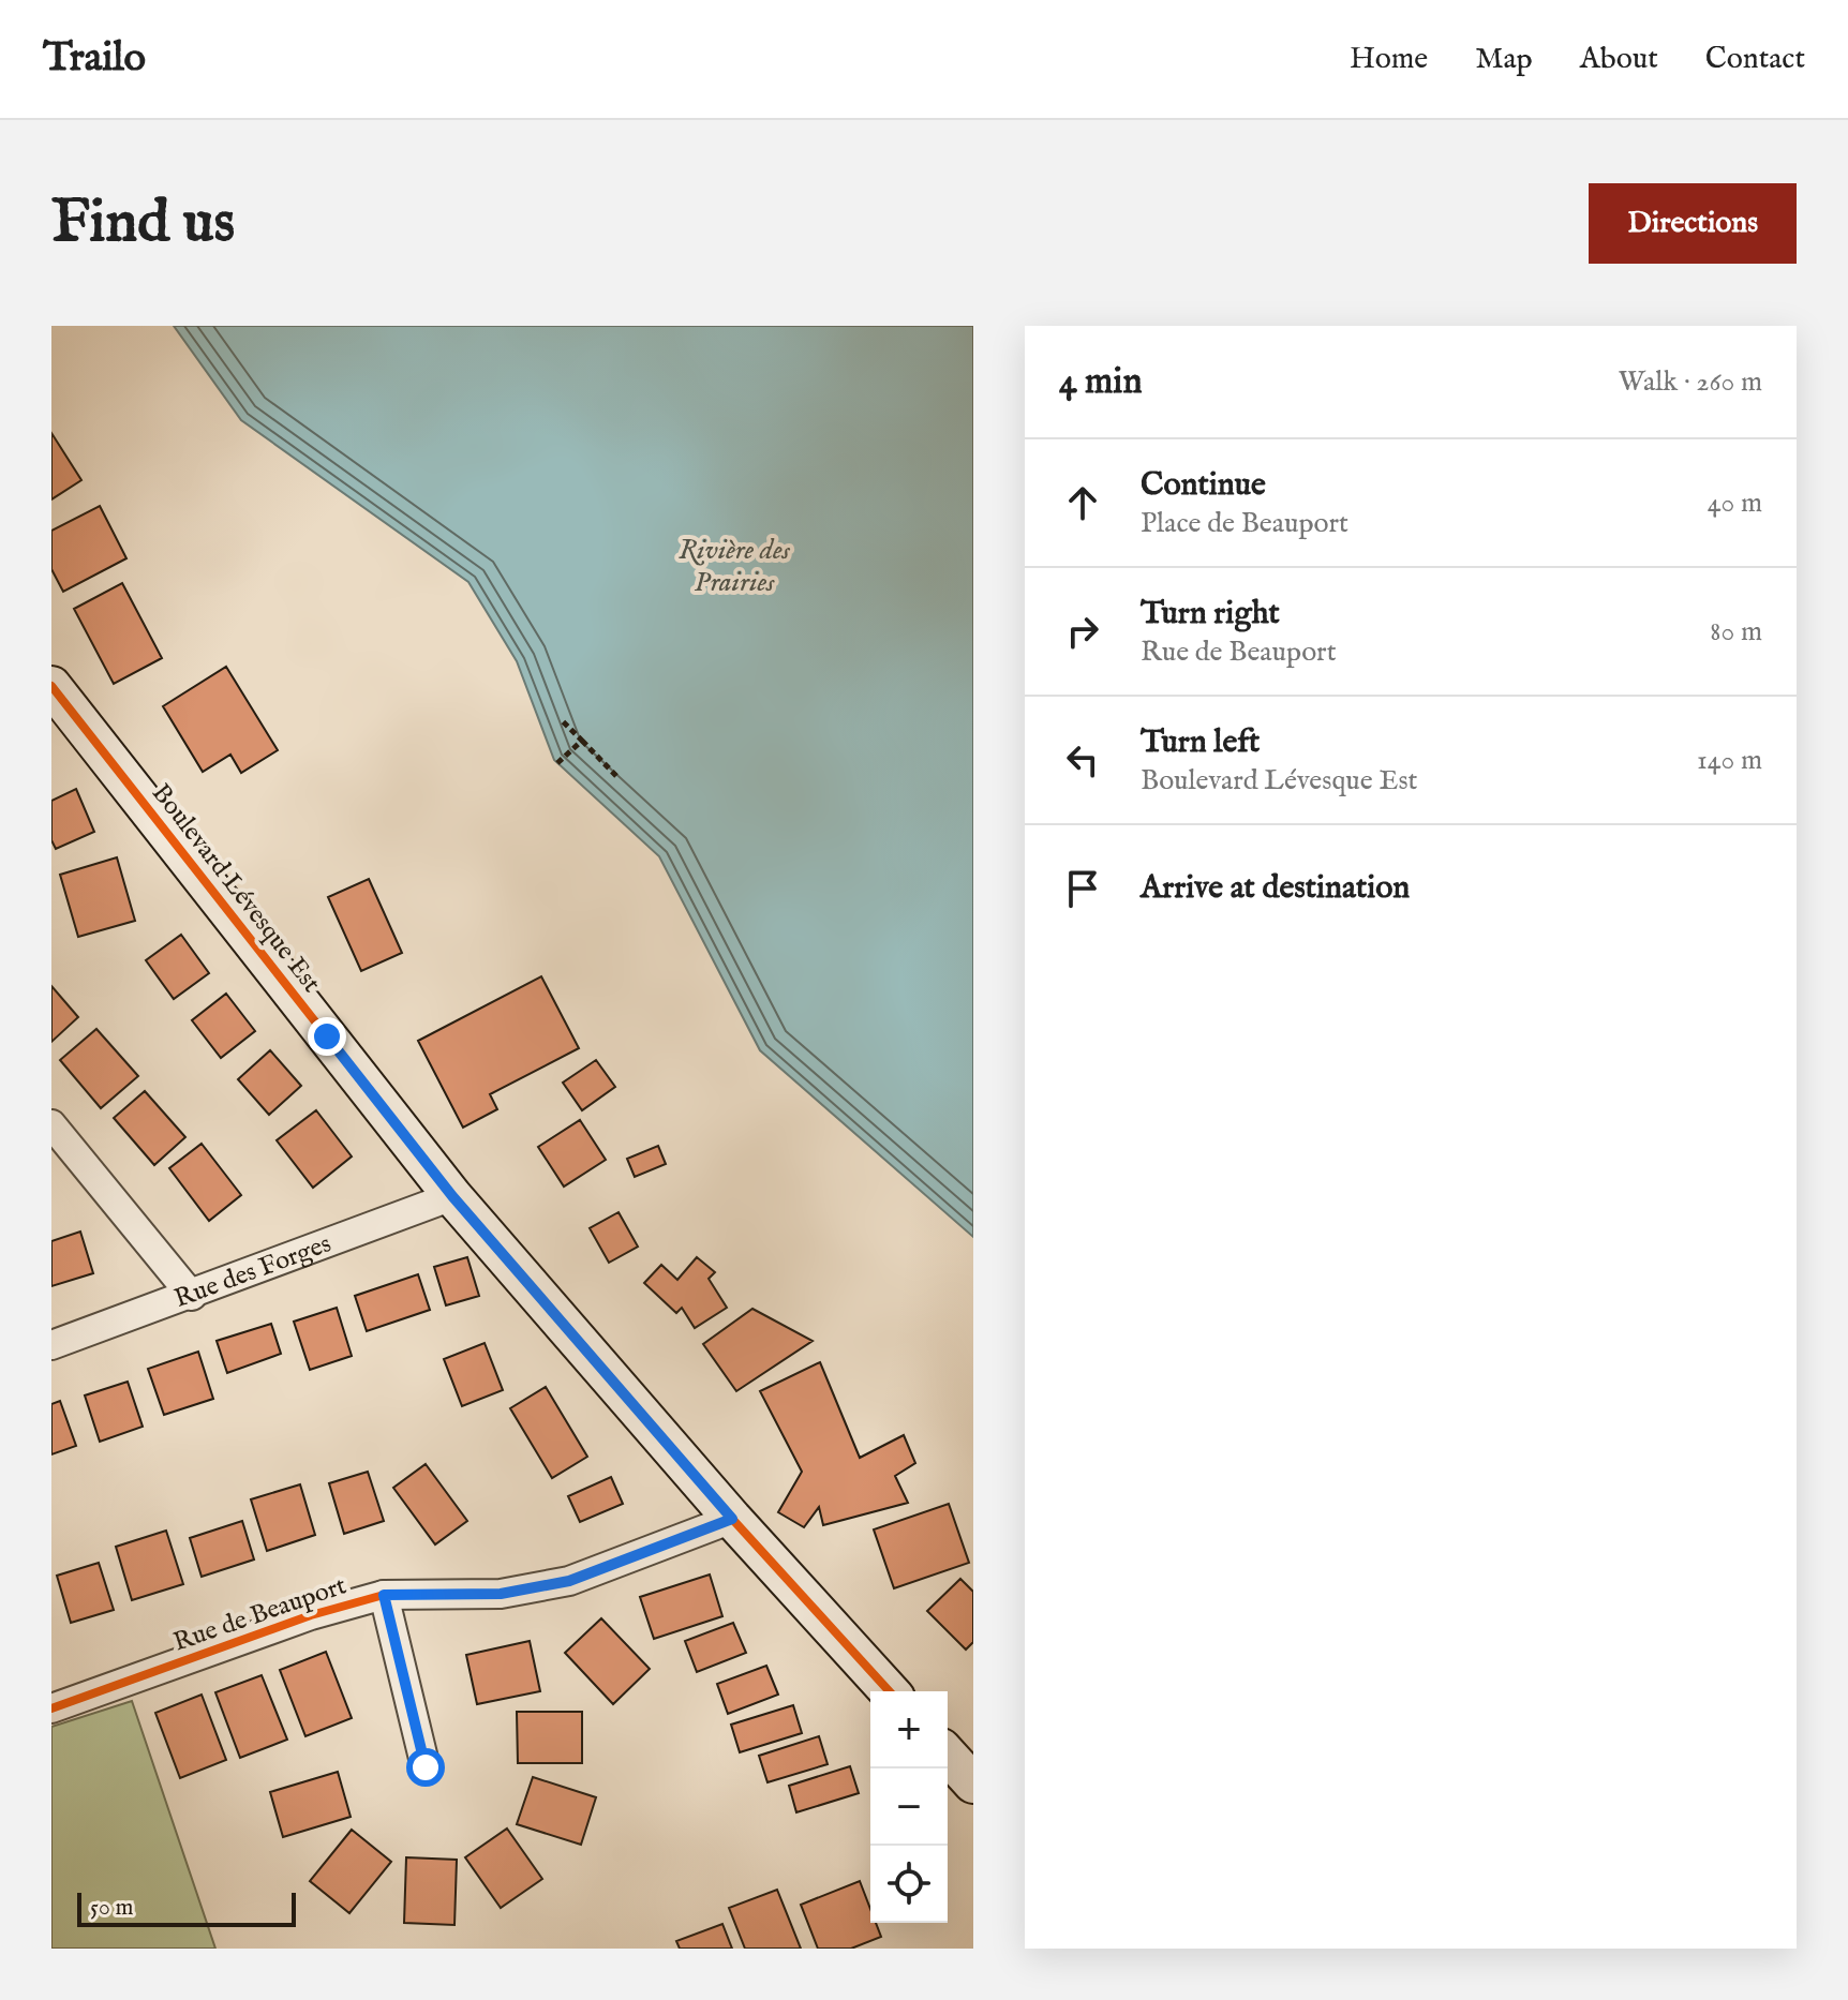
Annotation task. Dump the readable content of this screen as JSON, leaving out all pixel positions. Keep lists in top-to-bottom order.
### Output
{
  "streets": {
    "street": ["Boulevard Lévesque Est", "Rue des Forges", "Rue de Beauport"]
  },
  "crossings": [
    ["Boulevard Lévesque Est", "Rue des Forges"],
    ["Boulevard Lévesque Est", "Rue de Beauport"]
  ],
  "water": ["Rivière des Prairies"],
  "scale_bar": "50 m",
  "page": {
    "header": "Trailo",
    "nav": [
      "Home",
      "Map",
      "About",
      "Contact"
    ],
    "buttons": "Directions",
    "title": "Find us",
    "heading": ["4 min", "Walk · 260 m"],
    "list": [
      ["Continue", "Place de Beauport", "40 m"],
      ["Turn right", "Rue de Beauport", "80 m"],
      ["Turn left", "Boulevard Lévesque Est", "140 m"],
      "Arrive at destination"
    ],
    "map_buttons": ["+", "−"],
    "scale": "50 m"
  }
}
